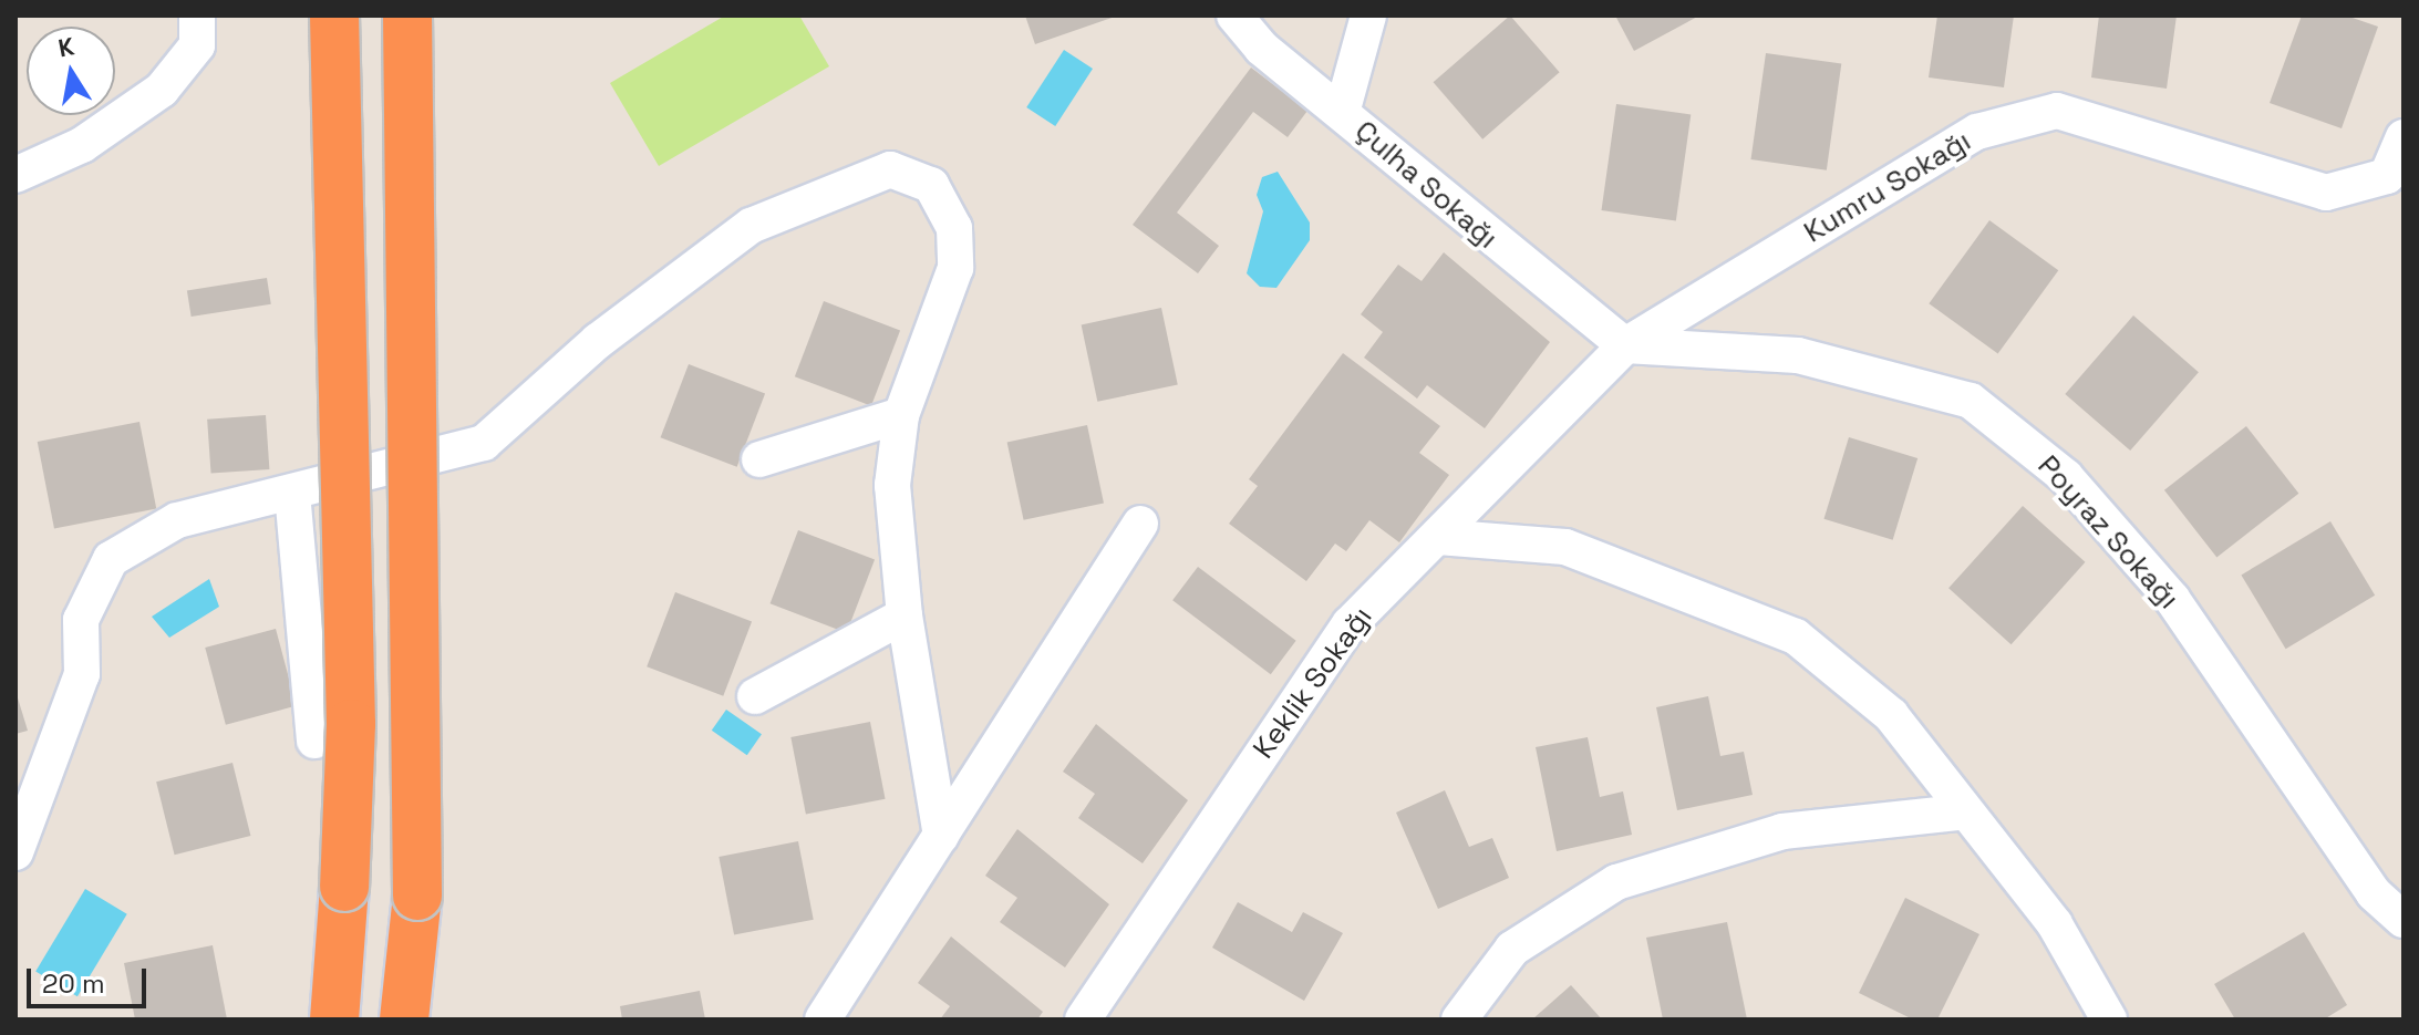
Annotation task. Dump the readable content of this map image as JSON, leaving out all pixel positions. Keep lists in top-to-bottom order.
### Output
{
  "streets": {
    "street": [
      "Çulha Sokağı",
      "Kumru Sokağı",
      "Poyraz Sokağı",
      "Keklik Sokağı"
    ]
  },
  "crossings": [
    ["Çulha Sokağı", "Kumru Sokağı"],
    ["Çulha Sokağı", "Poyraz Sokağı"],
    ["Çulha Sokağı", "Keklik Sokağı"],
    ["Kumru Sokağı", "Poyraz Sokağı"],
    ["Kumru Sokağı", "Keklik Sokağı"],
    ["Poyraz Sokağı", "Keklik Sokağı"]
  ],
  "scale_bar": "20 m",
  "north": "top"
}
